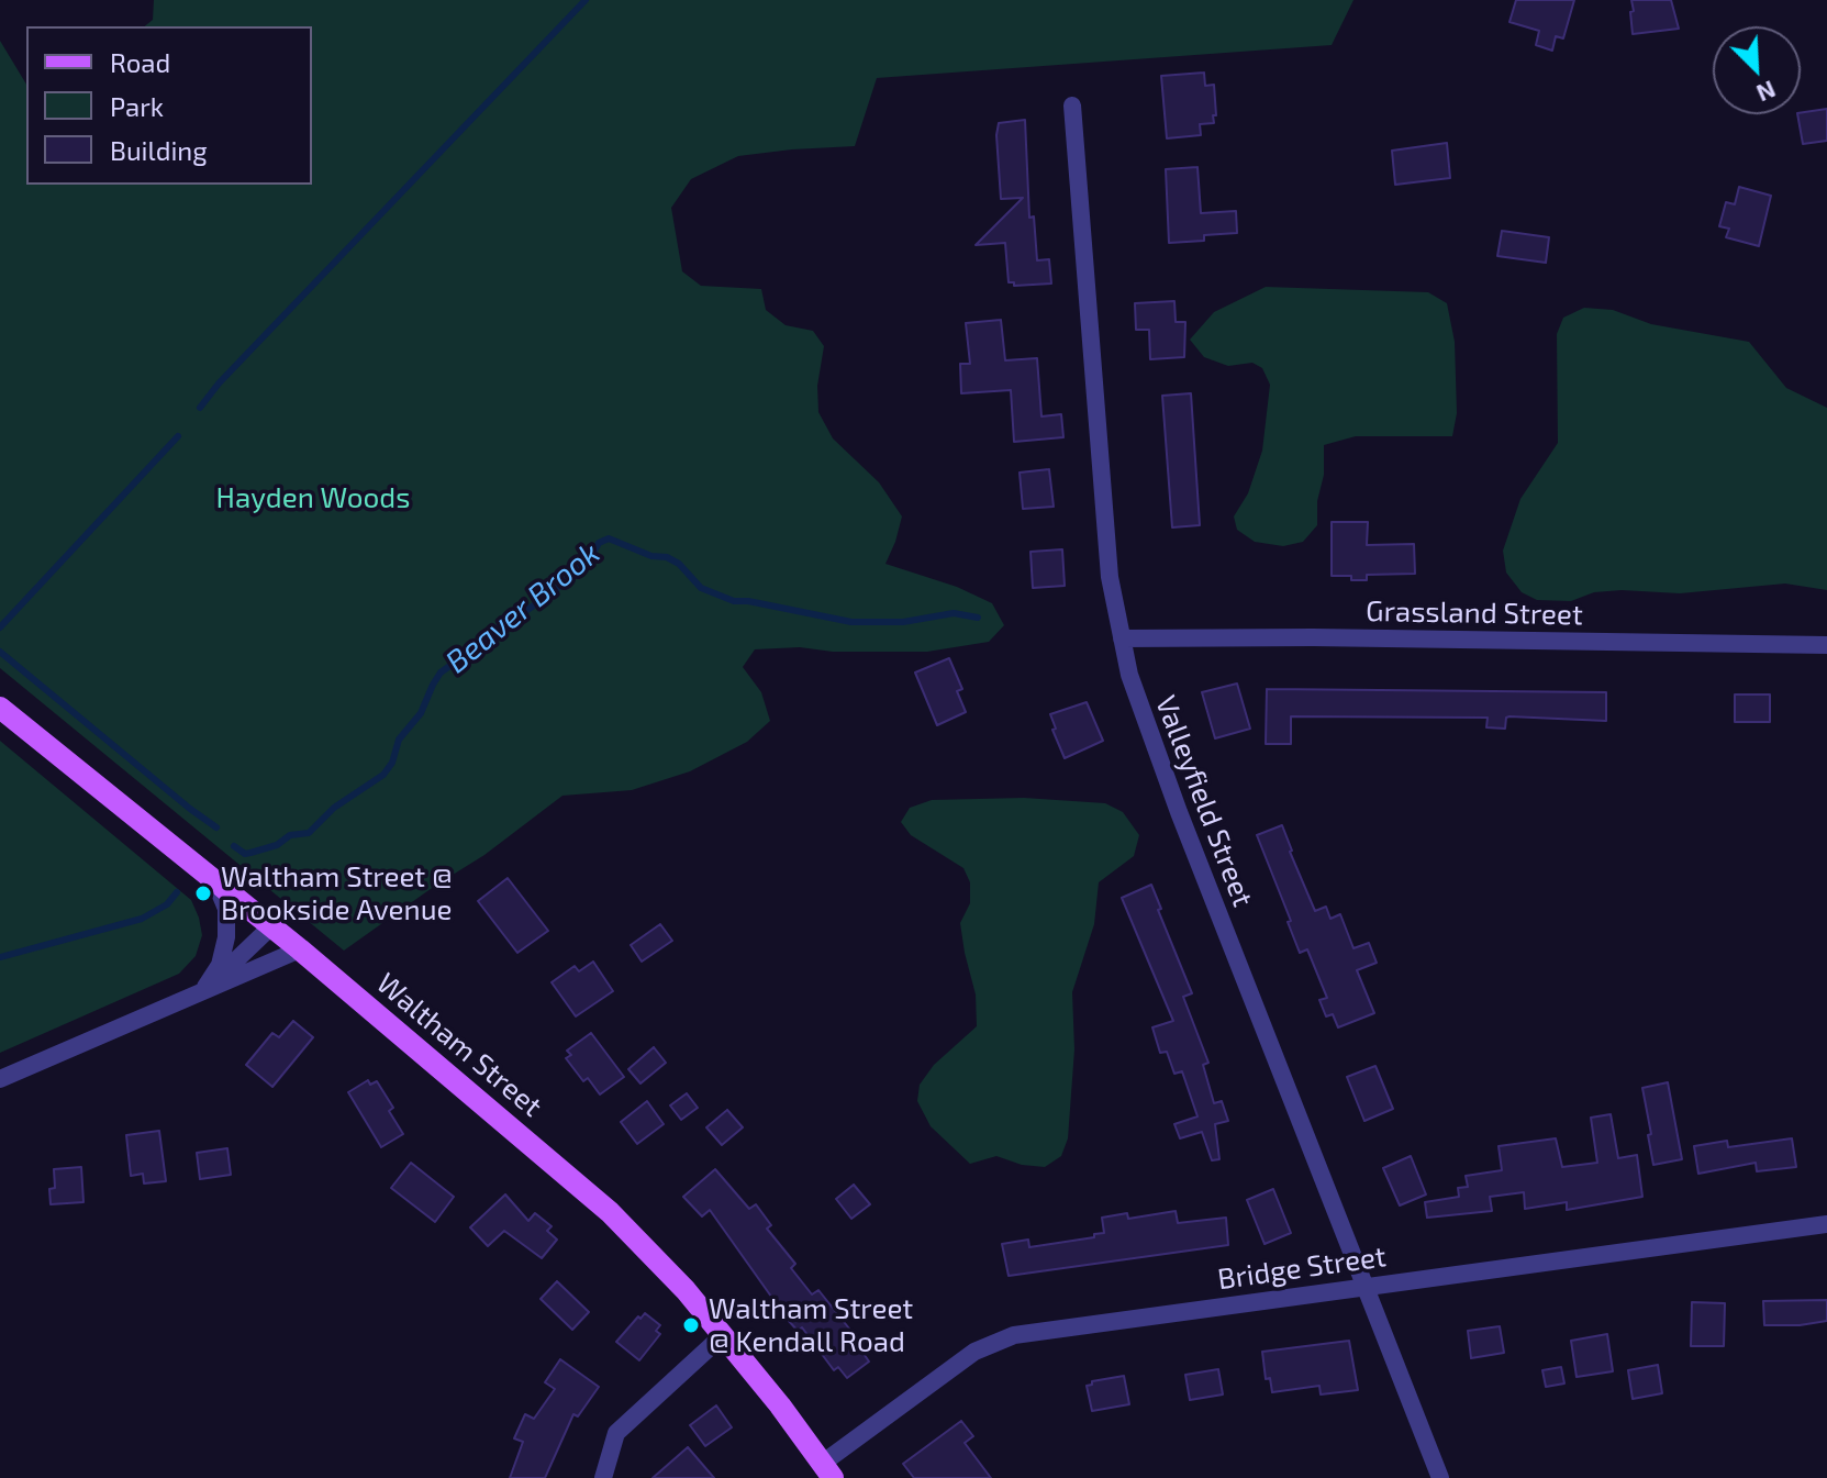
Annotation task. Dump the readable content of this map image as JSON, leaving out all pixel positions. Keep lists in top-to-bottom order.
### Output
{
  "streets": {
    "main road": ["Waltham Street"],
    "street": ["Grassland Street", "Valleyfield Street", "Bridge Street"]
  },
  "crossings": [
    ["Grassland Street", "Valleyfield Street"],
    ["Valleyfield Street", "Bridge Street"],
    ["Waltham Street", "Bridge Street"]
  ],
  "water": ["Beaver Brook"],
  "parks": ["Hayden Woods"],
  "places": ["Waltham Street @ Brookside Avenue", "Waltham Street @ Kendall Road"],
  "legend": ["Road", "Park", "Building"],
  "north": "bottom right"
}
